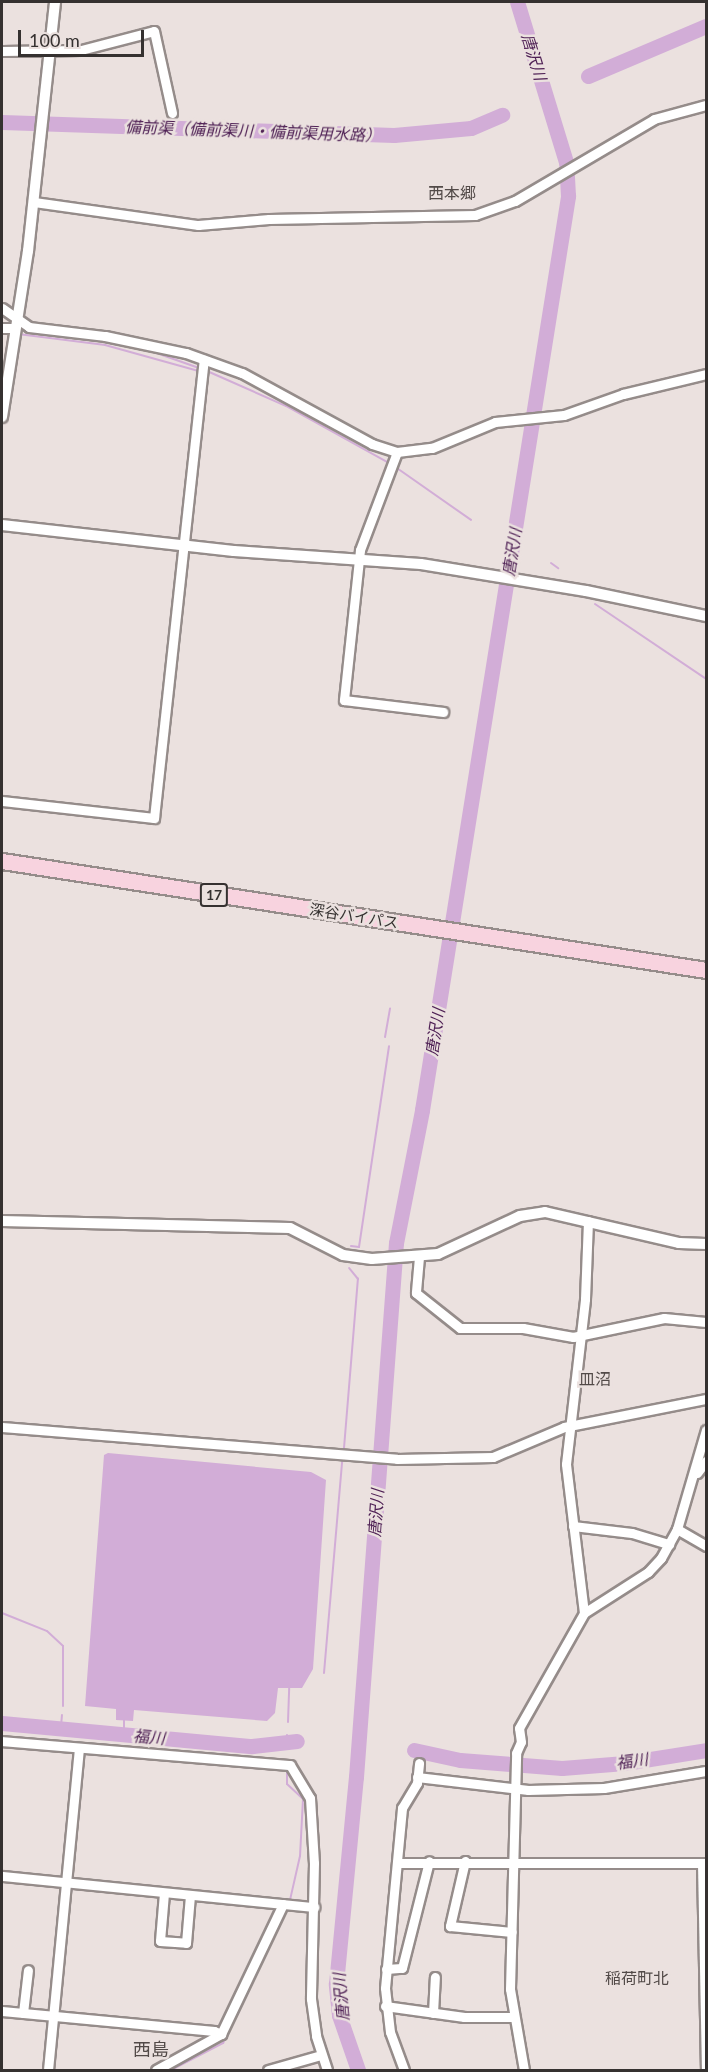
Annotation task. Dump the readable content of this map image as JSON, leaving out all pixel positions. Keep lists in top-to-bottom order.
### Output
{
  "streets": {
    "highway": ["17", "深谷バイパス"]
  },
  "districts": [
    "西本郷",
    "皿沼",
    "稲荷町北",
    "西島"
  ],
  "water": ["唐沢川", "備前渠（備前渠川・備前渠用水路）", "福川"],
  "scale_bar": "100 m"
}
